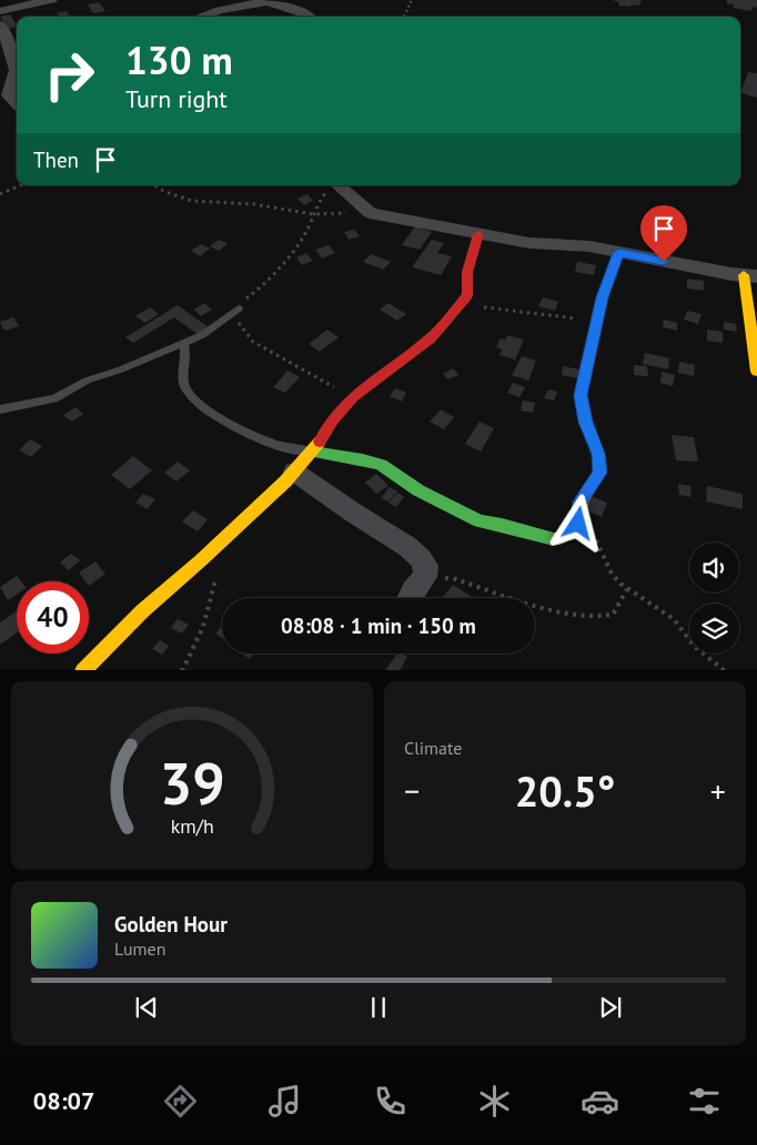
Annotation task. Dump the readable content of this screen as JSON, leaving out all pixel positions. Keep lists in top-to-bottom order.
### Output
{
  "page": {
    "turn": ["130 m", "Turn right"],
    "then": "Then",
    "limit": "40",
    "trip": "08:08 · 1 min · 150 m",
    "tile": "Climate",
    "heat": ["−", "20.5°", "+"],
    "song": ["Golden Hour", "Lumen"],
    "tabs": "08:07",
    "gauge": ["39", "km/h"]
  }
}
